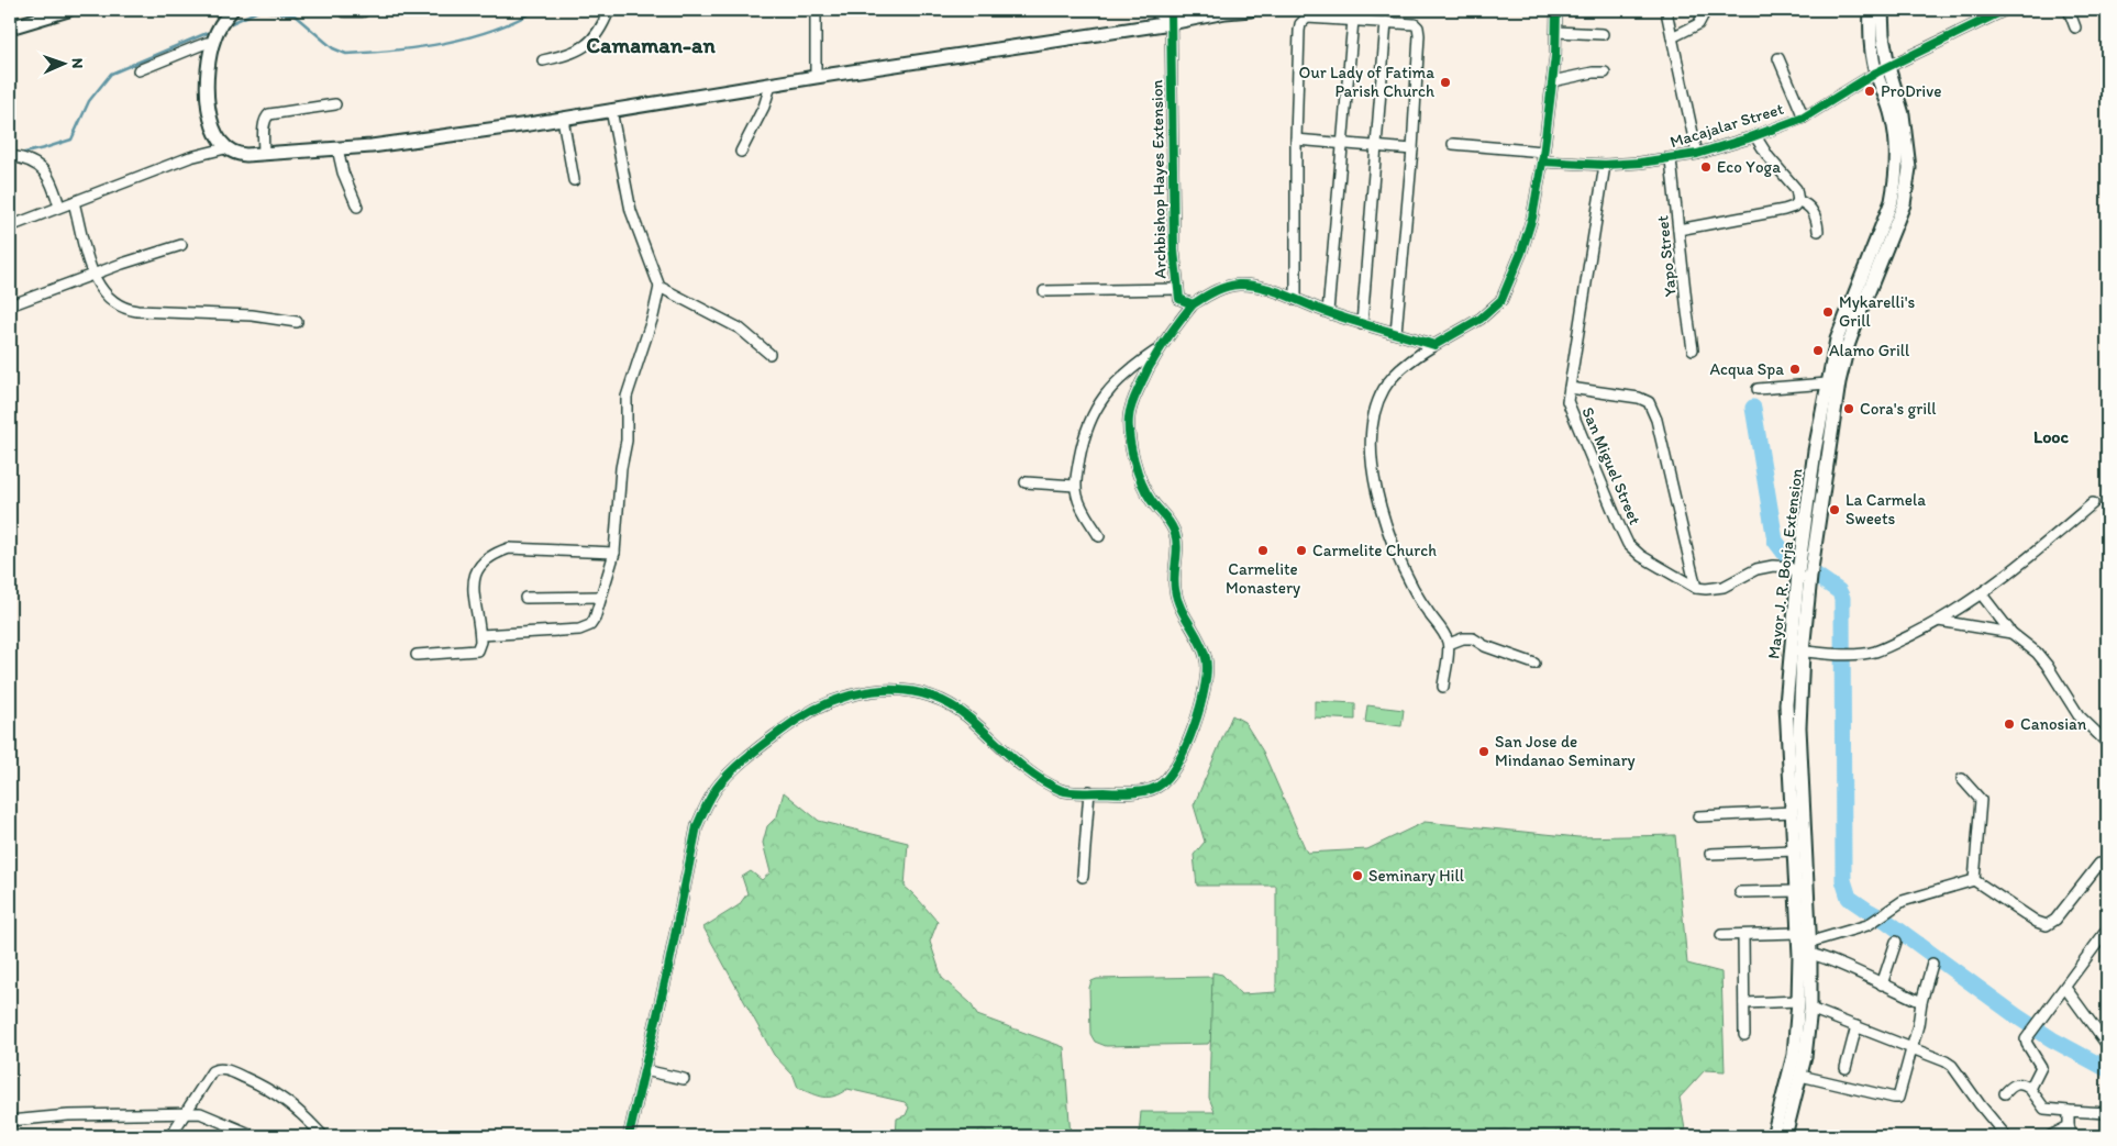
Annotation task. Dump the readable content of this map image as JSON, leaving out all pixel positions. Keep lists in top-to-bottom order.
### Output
{
  "streets": {
    "main road": ["Mayor J. R. Borja Extension"],
    "street": [
      "Macajalar Street",
      "Archbishop Hayes Extension",
      "Yapo Street",
      "San Miguel Street"
    ]
  },
  "crossings": [
    ["Macajalar Street", "Yapo Street"],
    ["Macajalar Street", "San Miguel Street"],
    ["Macajalar Street", "Mayor J. R. Borja Extension"],
    ["San Miguel Street", "Mayor J. R. Borja Extension"]
  ],
  "districts": ["Camaman-an", "Looc"],
  "places": [
    "Our Lady of Fatima Parish Church",
    "ProDrive",
    "Eco Yoga",
    "Mykarelli's Grill",
    "Alamo Grill",
    "Acqua Spa",
    "Cora's grill",
    "La Carmela Sweets",
    "Carmelite Monastery",
    "Carmelite Church",
    "Canosian",
    "San Jose de Mindanao Seminary",
    "Seminary Hill"
  ],
  "north": "right"
}
